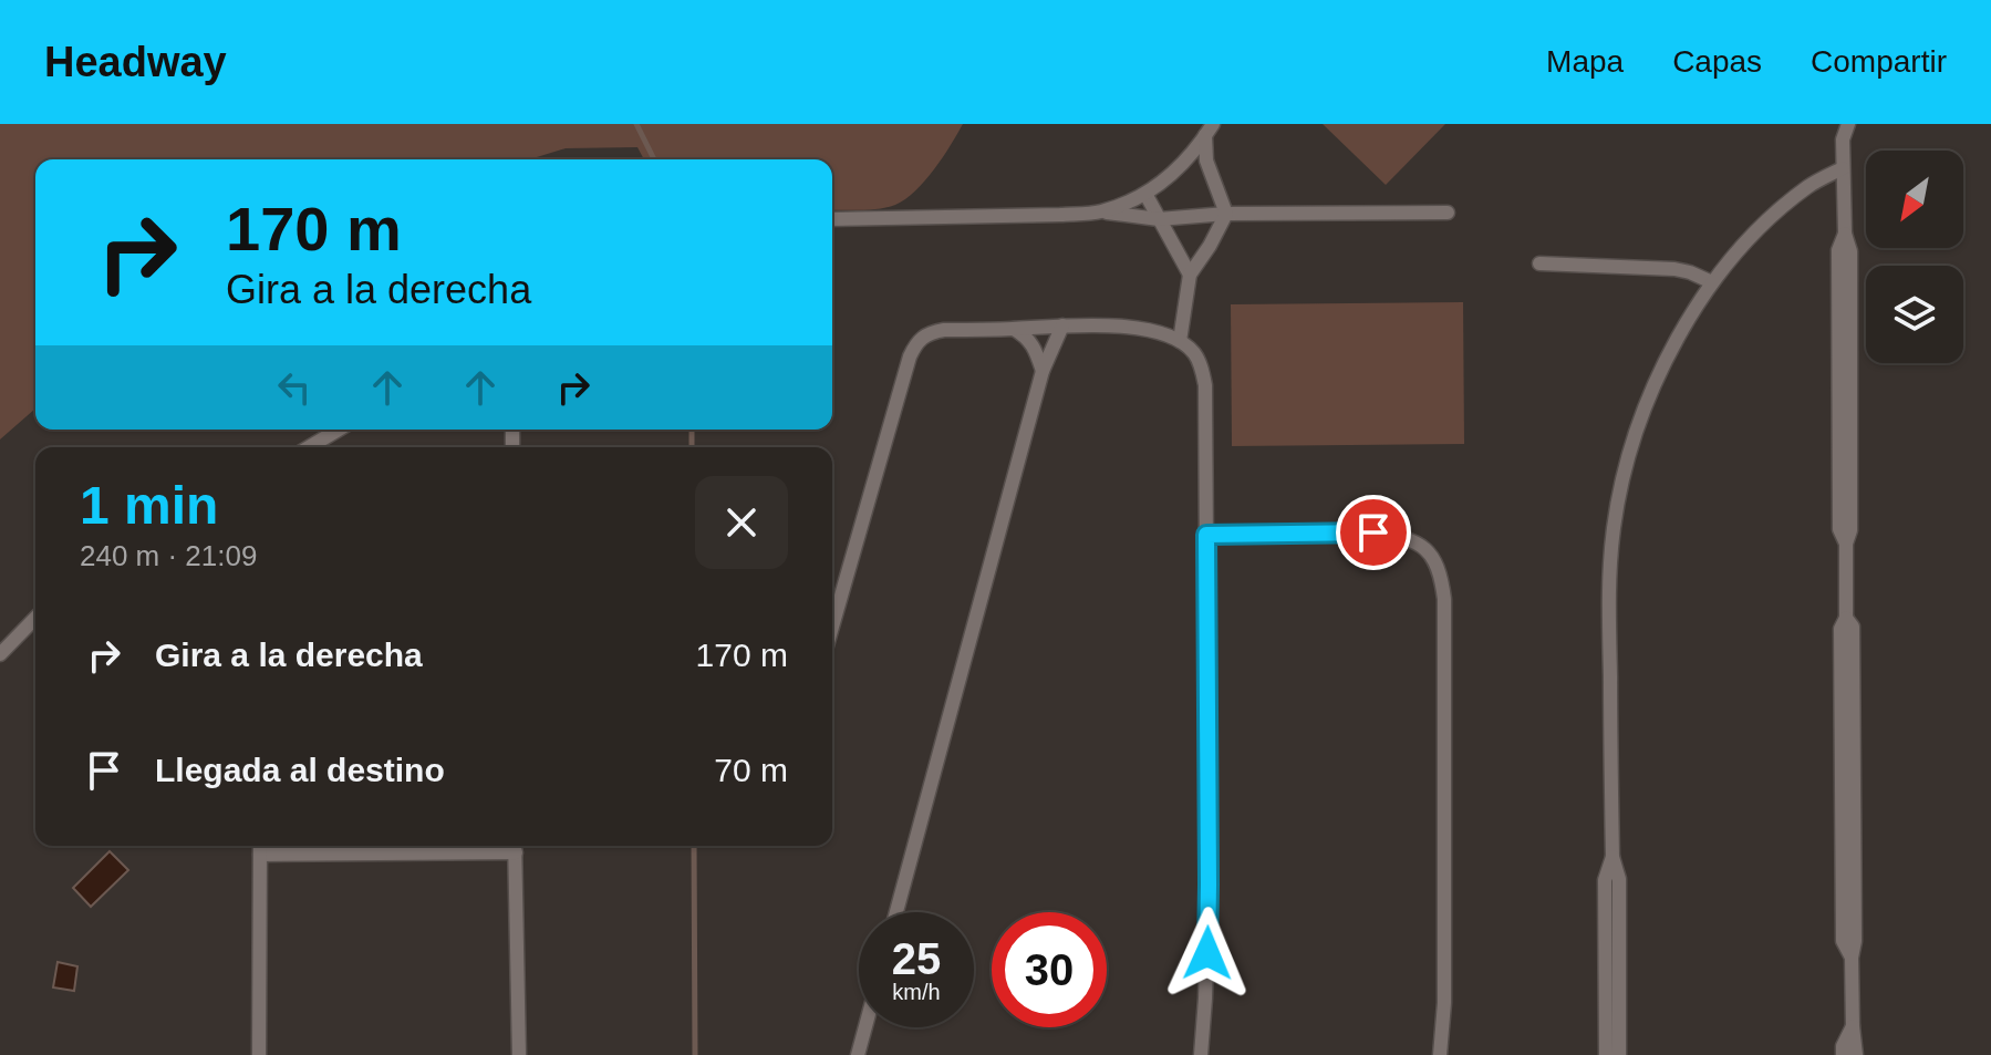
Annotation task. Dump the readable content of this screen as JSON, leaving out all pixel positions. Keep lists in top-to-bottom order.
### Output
{
  "north": "bottom left",
  "page": {
    "header": "Headway",
    "nav": ["Mapa", "Capas", "Compartir"],
    "turn": ["170 m", "Gira a la derecha"],
    "heading": ["1 min", "240 m · 21:09"],
    "list": [
      {
        "name": "Gira a la derecha",
        "value": "170 m"
      },
      {
        "name": "Llegada al destino",
        "value": "70 m"
      }
    ],
    "speed": "25 km/h",
    "limit": "30"
  }
}
